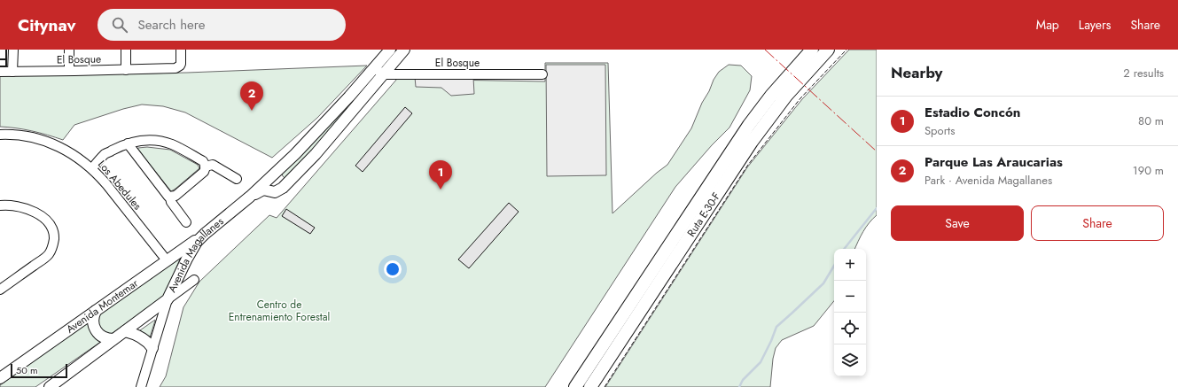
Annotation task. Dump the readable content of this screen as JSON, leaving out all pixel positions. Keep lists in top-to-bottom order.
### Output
{
  "streets": {
    "highway": ["Ruta E-30-F"],
    "main road": ["Avenida Magallanes", "Avenida Montemar"],
    "street": ["El Bosque", "Los Abedules"]
  },
  "crossings": [
    ["El Bosque", "Avenida Magallanes"],
    ["Los Abedules", "Avenida Montemar"],
    ["Avenida Magallanes", "Avenida Montemar"]
  ],
  "parks": ["Centro de Entrenamiento Forestal"],
  "scale_bar": "50 m",
  "page": {
    "header": "Citynav",
    "search": "Search here",
    "nav": ["Map", "Layers", "Share"],
    "heading": ["Nearby", "2 results"],
    "pins": ["2", "1"],
    "list": [
      {
        "mark": "1",
        "name": "Estadio Concón",
        "note": "Sports",
        "value": "80 m"
      },
      {
        "mark": "2",
        "name": "Parque Las Araucarias",
        "note": "Park · Avenida Magallanes",
        "value": "190 m"
      }
    ],
    "buttons": ["Save", "Share"],
    "map_buttons": ["+", "−"],
    "scale": "50 m"
  }
}
